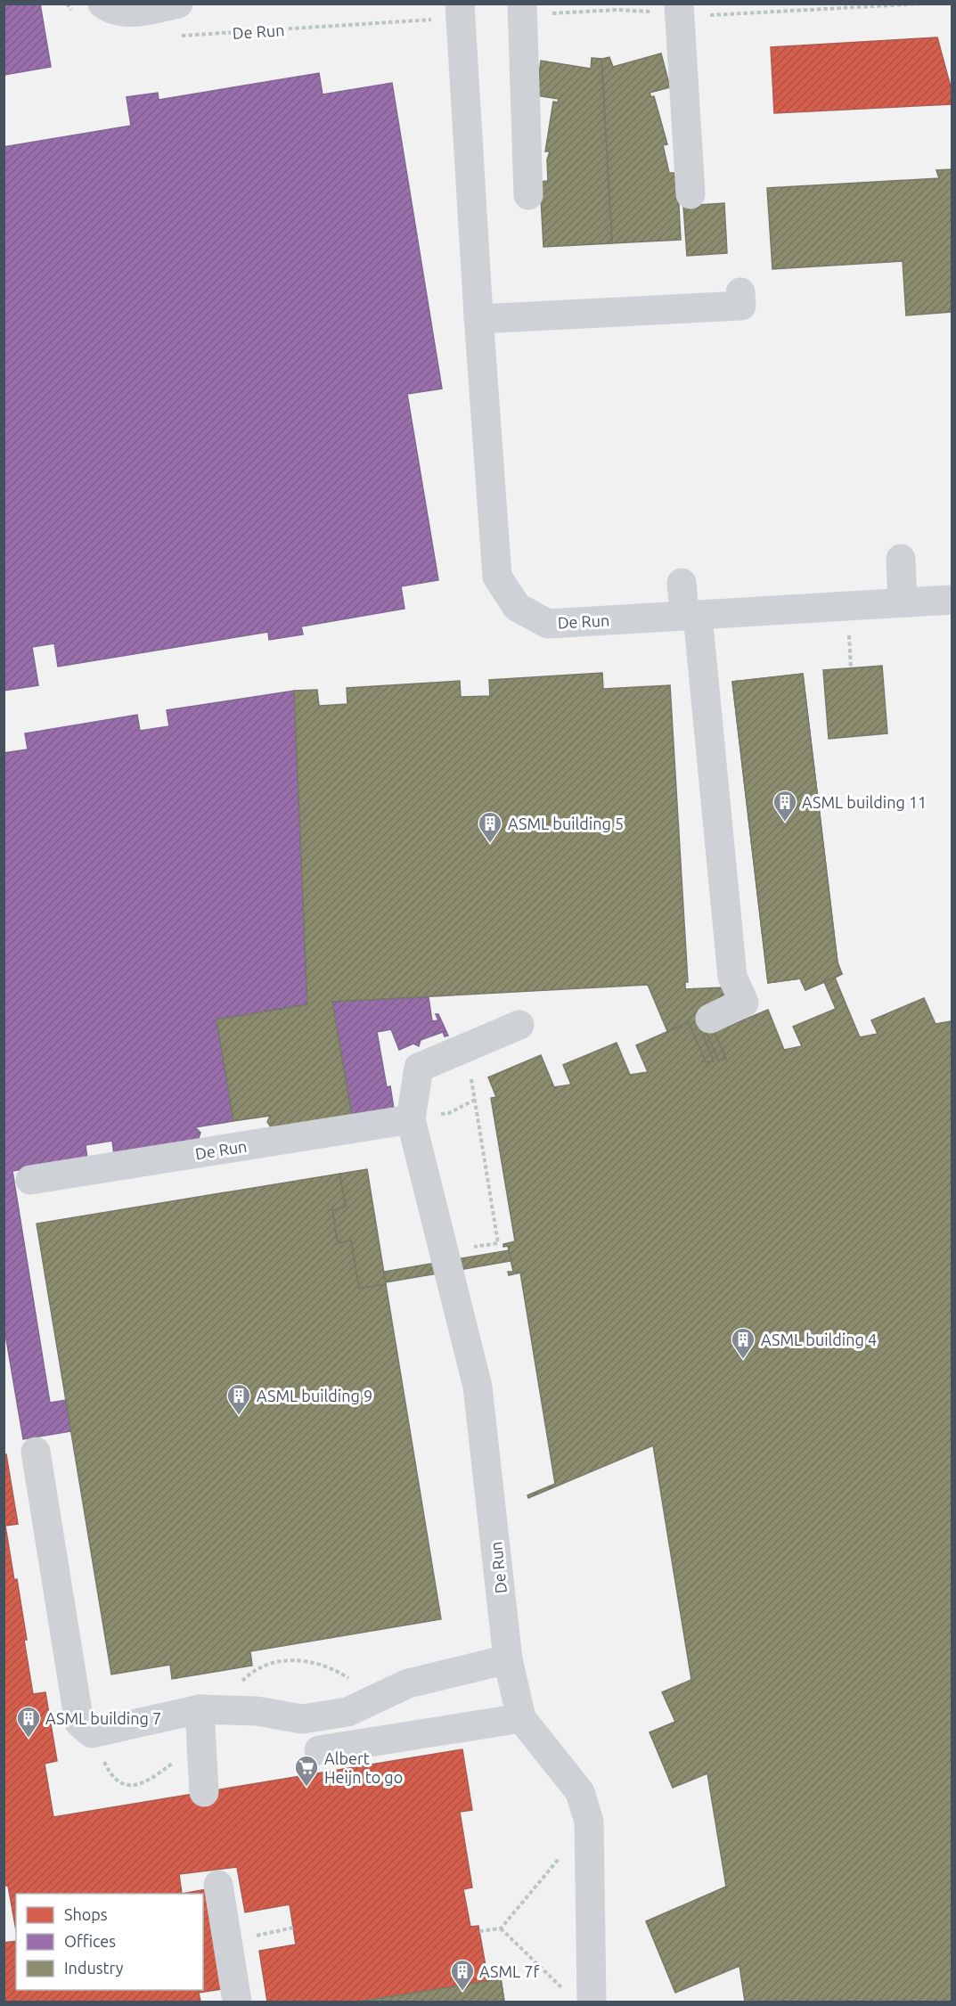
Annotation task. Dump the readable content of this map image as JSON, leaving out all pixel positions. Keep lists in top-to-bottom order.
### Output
{
  "streets": {
    "street": ["De Run"]
  },
  "places": {
    "building": [
      "ASML building 11",
      "ASML building 5",
      "ASML building 4",
      "ASML building 9",
      "ASML building 7",
      "ASML 7f"
    ],
    "supermarket": ["Albert Heijn to go"]
  },
  "legend": ["Shops", "Offices", "Industry"]
}
